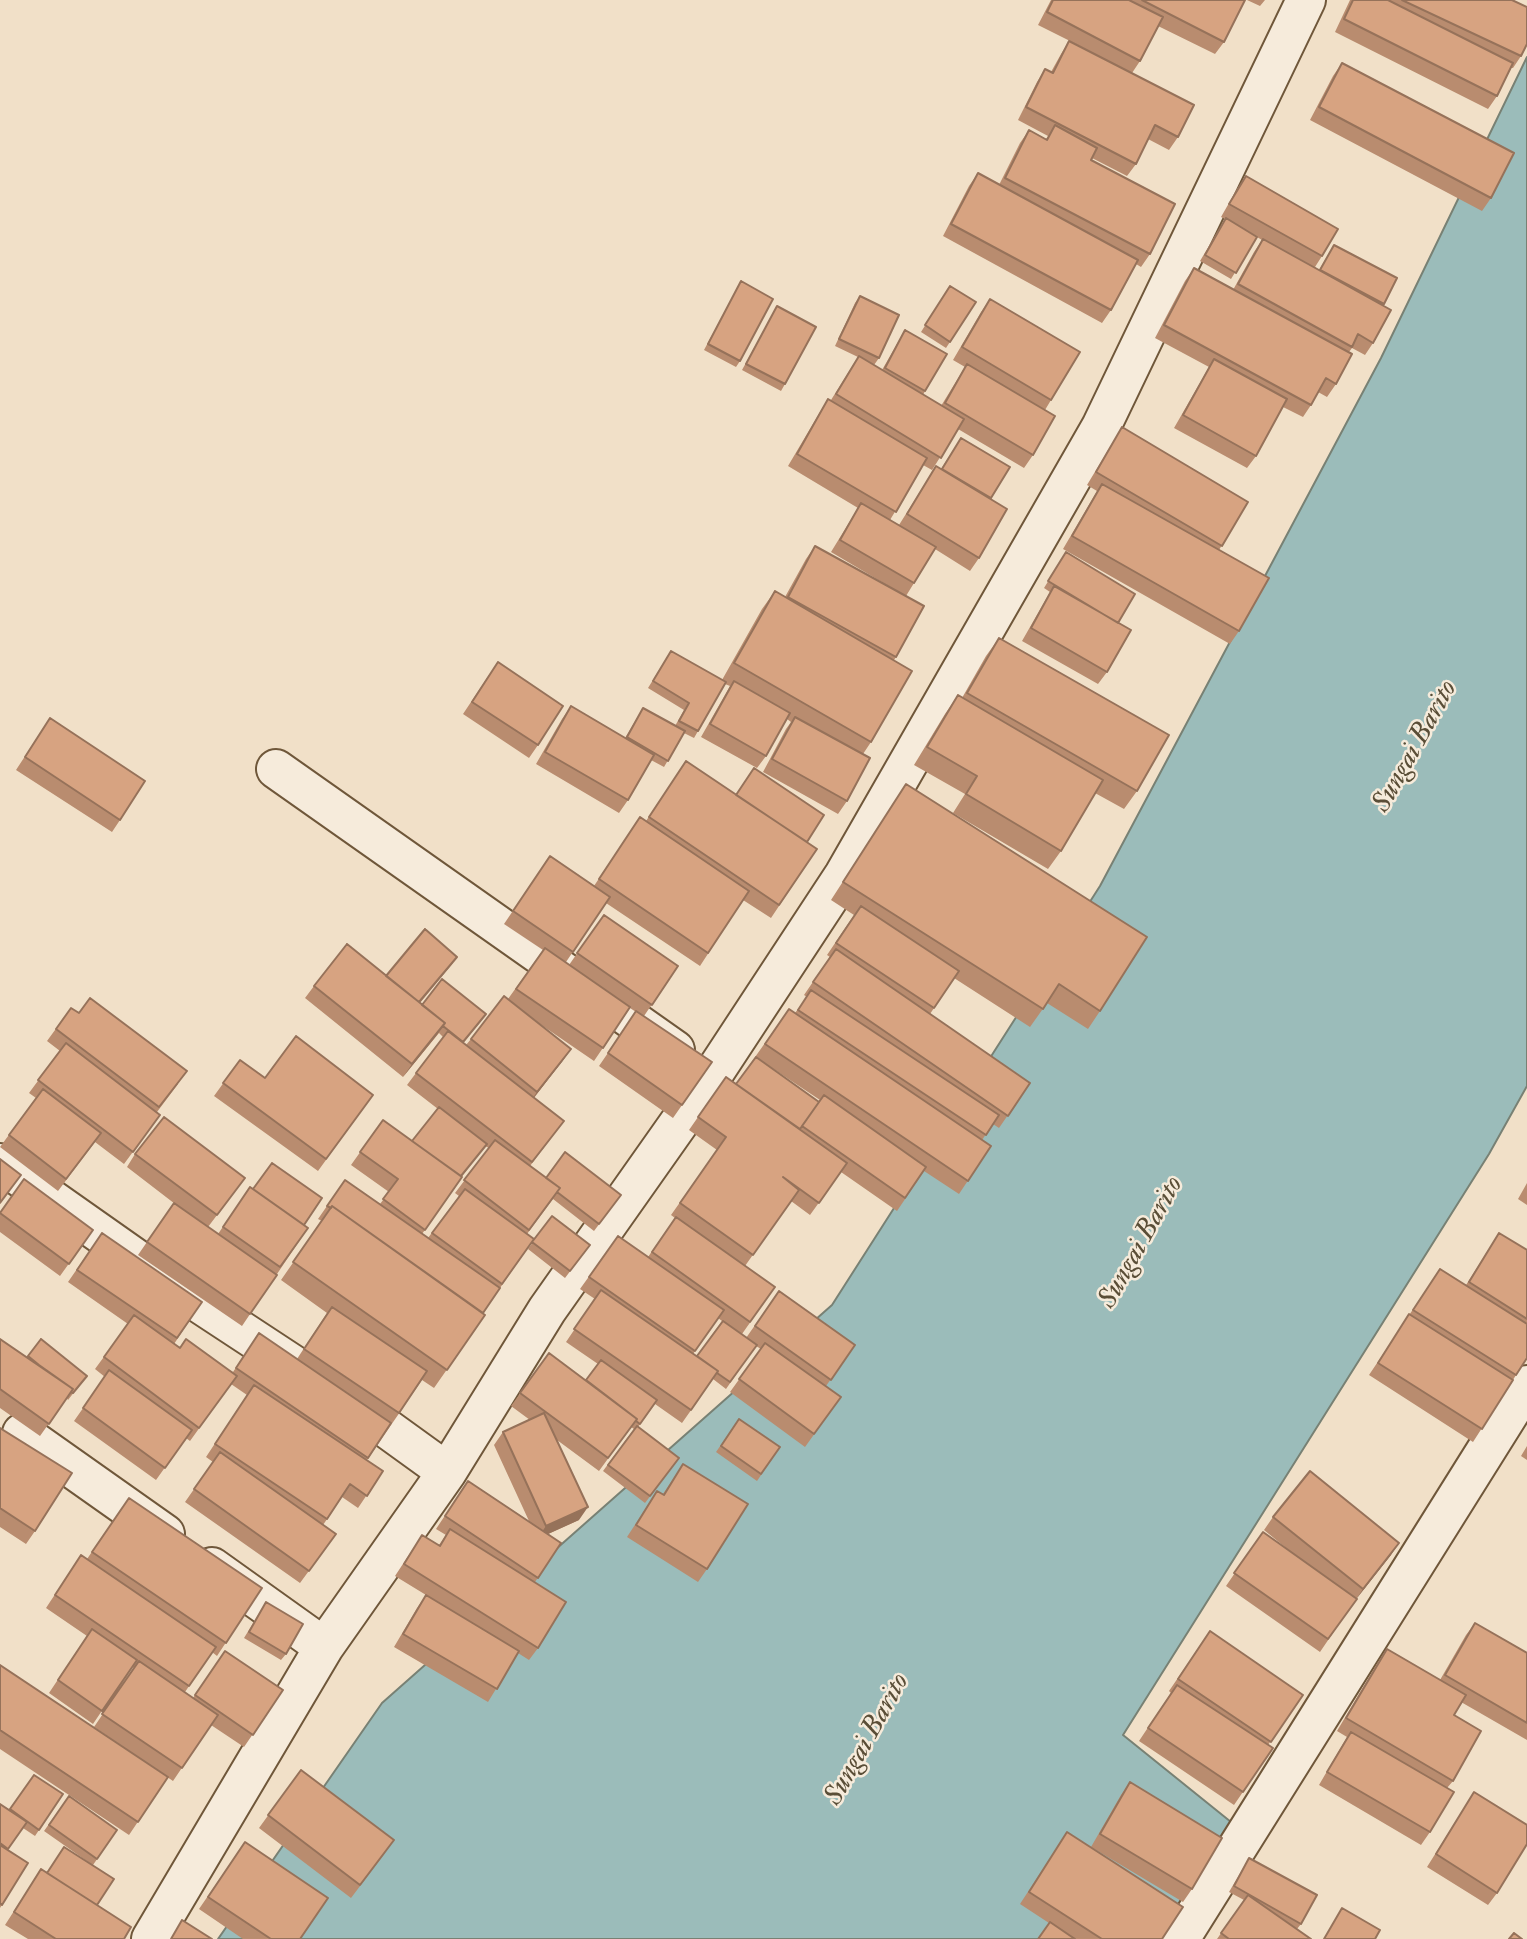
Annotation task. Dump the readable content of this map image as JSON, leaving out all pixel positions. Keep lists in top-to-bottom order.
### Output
{
  "water": ["Sungai Barito"]
}
